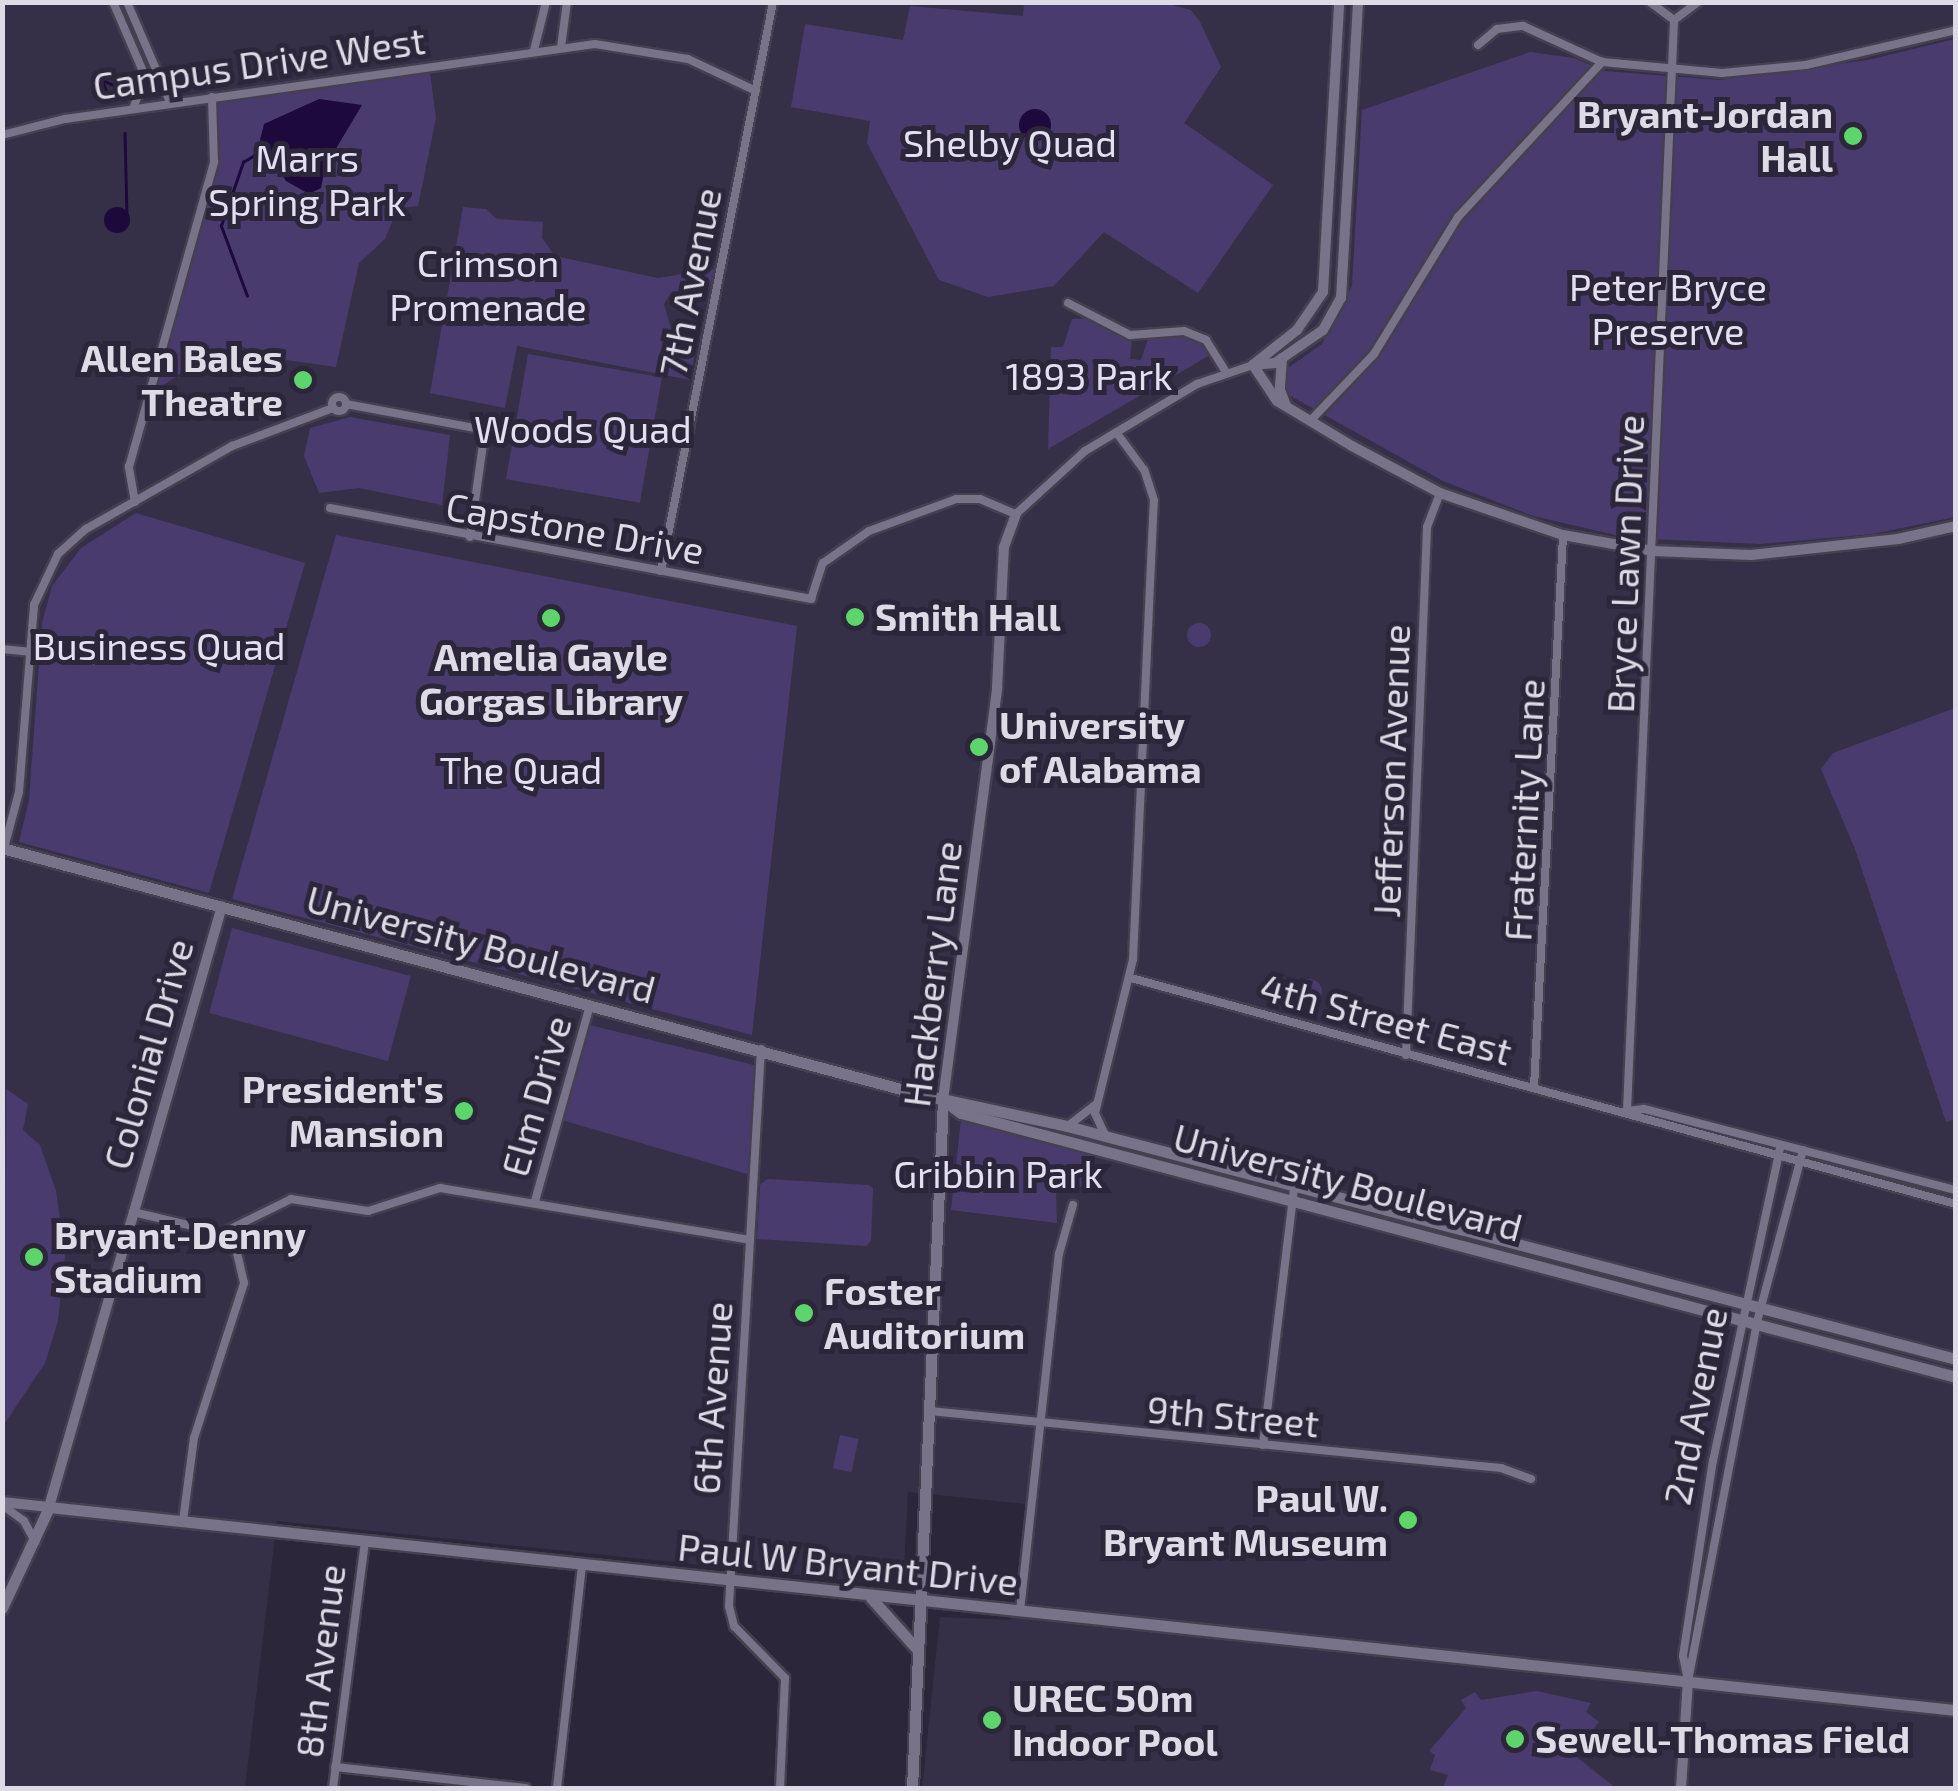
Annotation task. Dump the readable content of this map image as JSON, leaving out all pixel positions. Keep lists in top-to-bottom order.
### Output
{
  "streets": {
    "main road": ["University Boulevard", "Hackberry Lane", "Paul W Bryant Drive"],
    "street": [
      "Campus Drive West",
      "7th Avenue",
      "Capstone Drive",
      "Bryce Lawn Drive",
      "Jefferson Avenue",
      "Fraternity Lane",
      "4th Street East",
      "Colonial Drive",
      "Elm Drive",
      "6th Avenue",
      "2nd Avenue",
      "9th Street",
      "8th Avenue"
    ]
  },
  "crossings": [
    ["Campus Drive West", "7th Avenue"],
    ["7th Avenue", "Capstone Drive"],
    ["Capstone Drive", "Hackberry Lane"],
    ["Bryce Lawn Drive", "4th Street East"],
    ["Jefferson Avenue", "4th Street East"],
    ["Fraternity Lane", "4th Street East"],
    ["University Boulevard", "Hackberry Lane"],
    ["University Boulevard", "Colonial Drive"],
    ["University Boulevard", "Elm Drive"],
    ["University Boulevard", "6th Avenue"],
    ["University Boulevard", "2nd Avenue"],
    ["Hackberry Lane", "9th Street"],
    ["Hackberry Lane", "Paul W Bryant Drive"],
    ["4th Street East", "2nd Avenue"],
    ["Colonial Drive", "Paul W Bryant Drive"],
    ["6th Avenue", "Paul W Bryant Drive"],
    ["2nd Avenue", "Paul W Bryant Drive"],
    ["Paul W Bryant Drive", "8th Avenue"]
  ],
  "parks": [
    "Shelby Quad",
    "Marrs Spring Park",
    "Crimson Promenade",
    "Peter Bryce Preserve",
    "1893 Park",
    "Woods Quad",
    "Business Quad",
    "The Quad",
    "Gribbin Park"
  ],
  "places": [
    "Bryant-Jordan Hall",
    "Allen Bales Theatre",
    "Smith Hall",
    "Amelia Gayle Gorgas Library",
    "University of Alabama",
    "President's Mansion",
    "Bryant-Denny Stadium",
    "Foster Auditorium",
    "Paul W. Bryant Museum",
    "UREC 50m Indoor Pool",
    "Sewell-Thomas Field"
  ]
}
